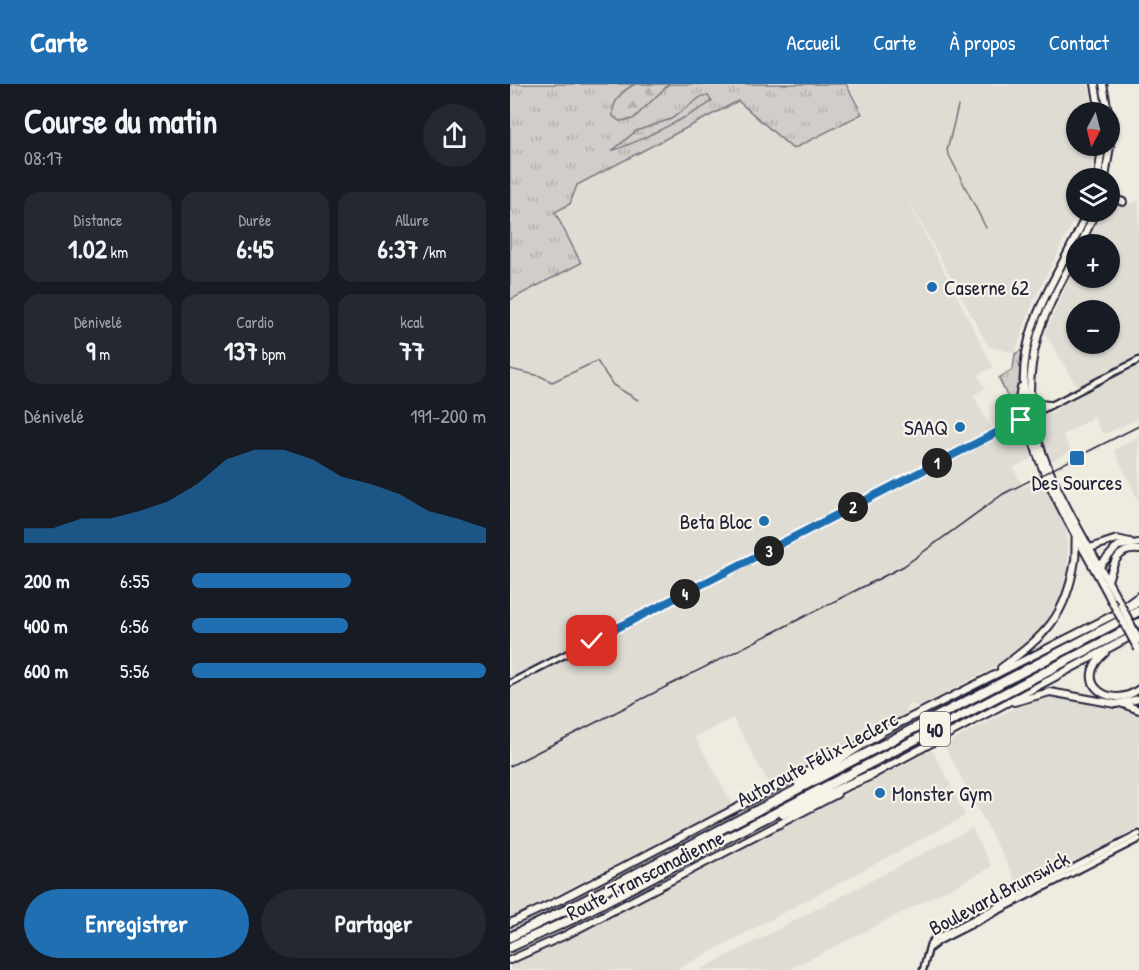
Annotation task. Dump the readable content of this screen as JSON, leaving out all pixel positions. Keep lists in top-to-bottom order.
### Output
{
  "streets": {
    "highway": ["40", "Autoroute Félix-Leclerc"],
    "main road": ["Route Transcanadienne"],
    "street": ["Boulevard Brunswick"]
  },
  "places": {
    "other": [
      "Caserne 62",
      "SAAQ",
      "Beta Bloc",
      "Monster Gym"
    ],
    "transit": ["Des Sources"]
  },
  "north": "bottom",
  "page": {
    "header": "Carte",
    "nav": [
      "Accueil",
      "Carte",
      "À propos",
      "Contact"
    ],
    "heading": ["Course du matin", "08:17"],
    "map_buttons": ["+", "−"],
    "stats": [
      ["Distance", "1.02 km"],
      ["Durée", "6:45"],
      ["Allure", "6:37 /km"],
      ["Dénivelé", "9 m"],
      ["Cardio", "137 bpm"],
      ["kcal", "77"]
    ],
    "chart": ["Dénivelé", "191–200 m"],
    "pins": [
      "1",
      "2",
      "3",
      "4"
    ],
    "list": [
      {
        "name": "200 m",
        "note": "6:55"
      },
      {
        "name": "400 m",
        "note": "6:56"
      },
      {
        "name": "600 m",
        "note": "5:56"
      }
    ],
    "buttons": ["Enregistrer", "Partager"]
  }
}
